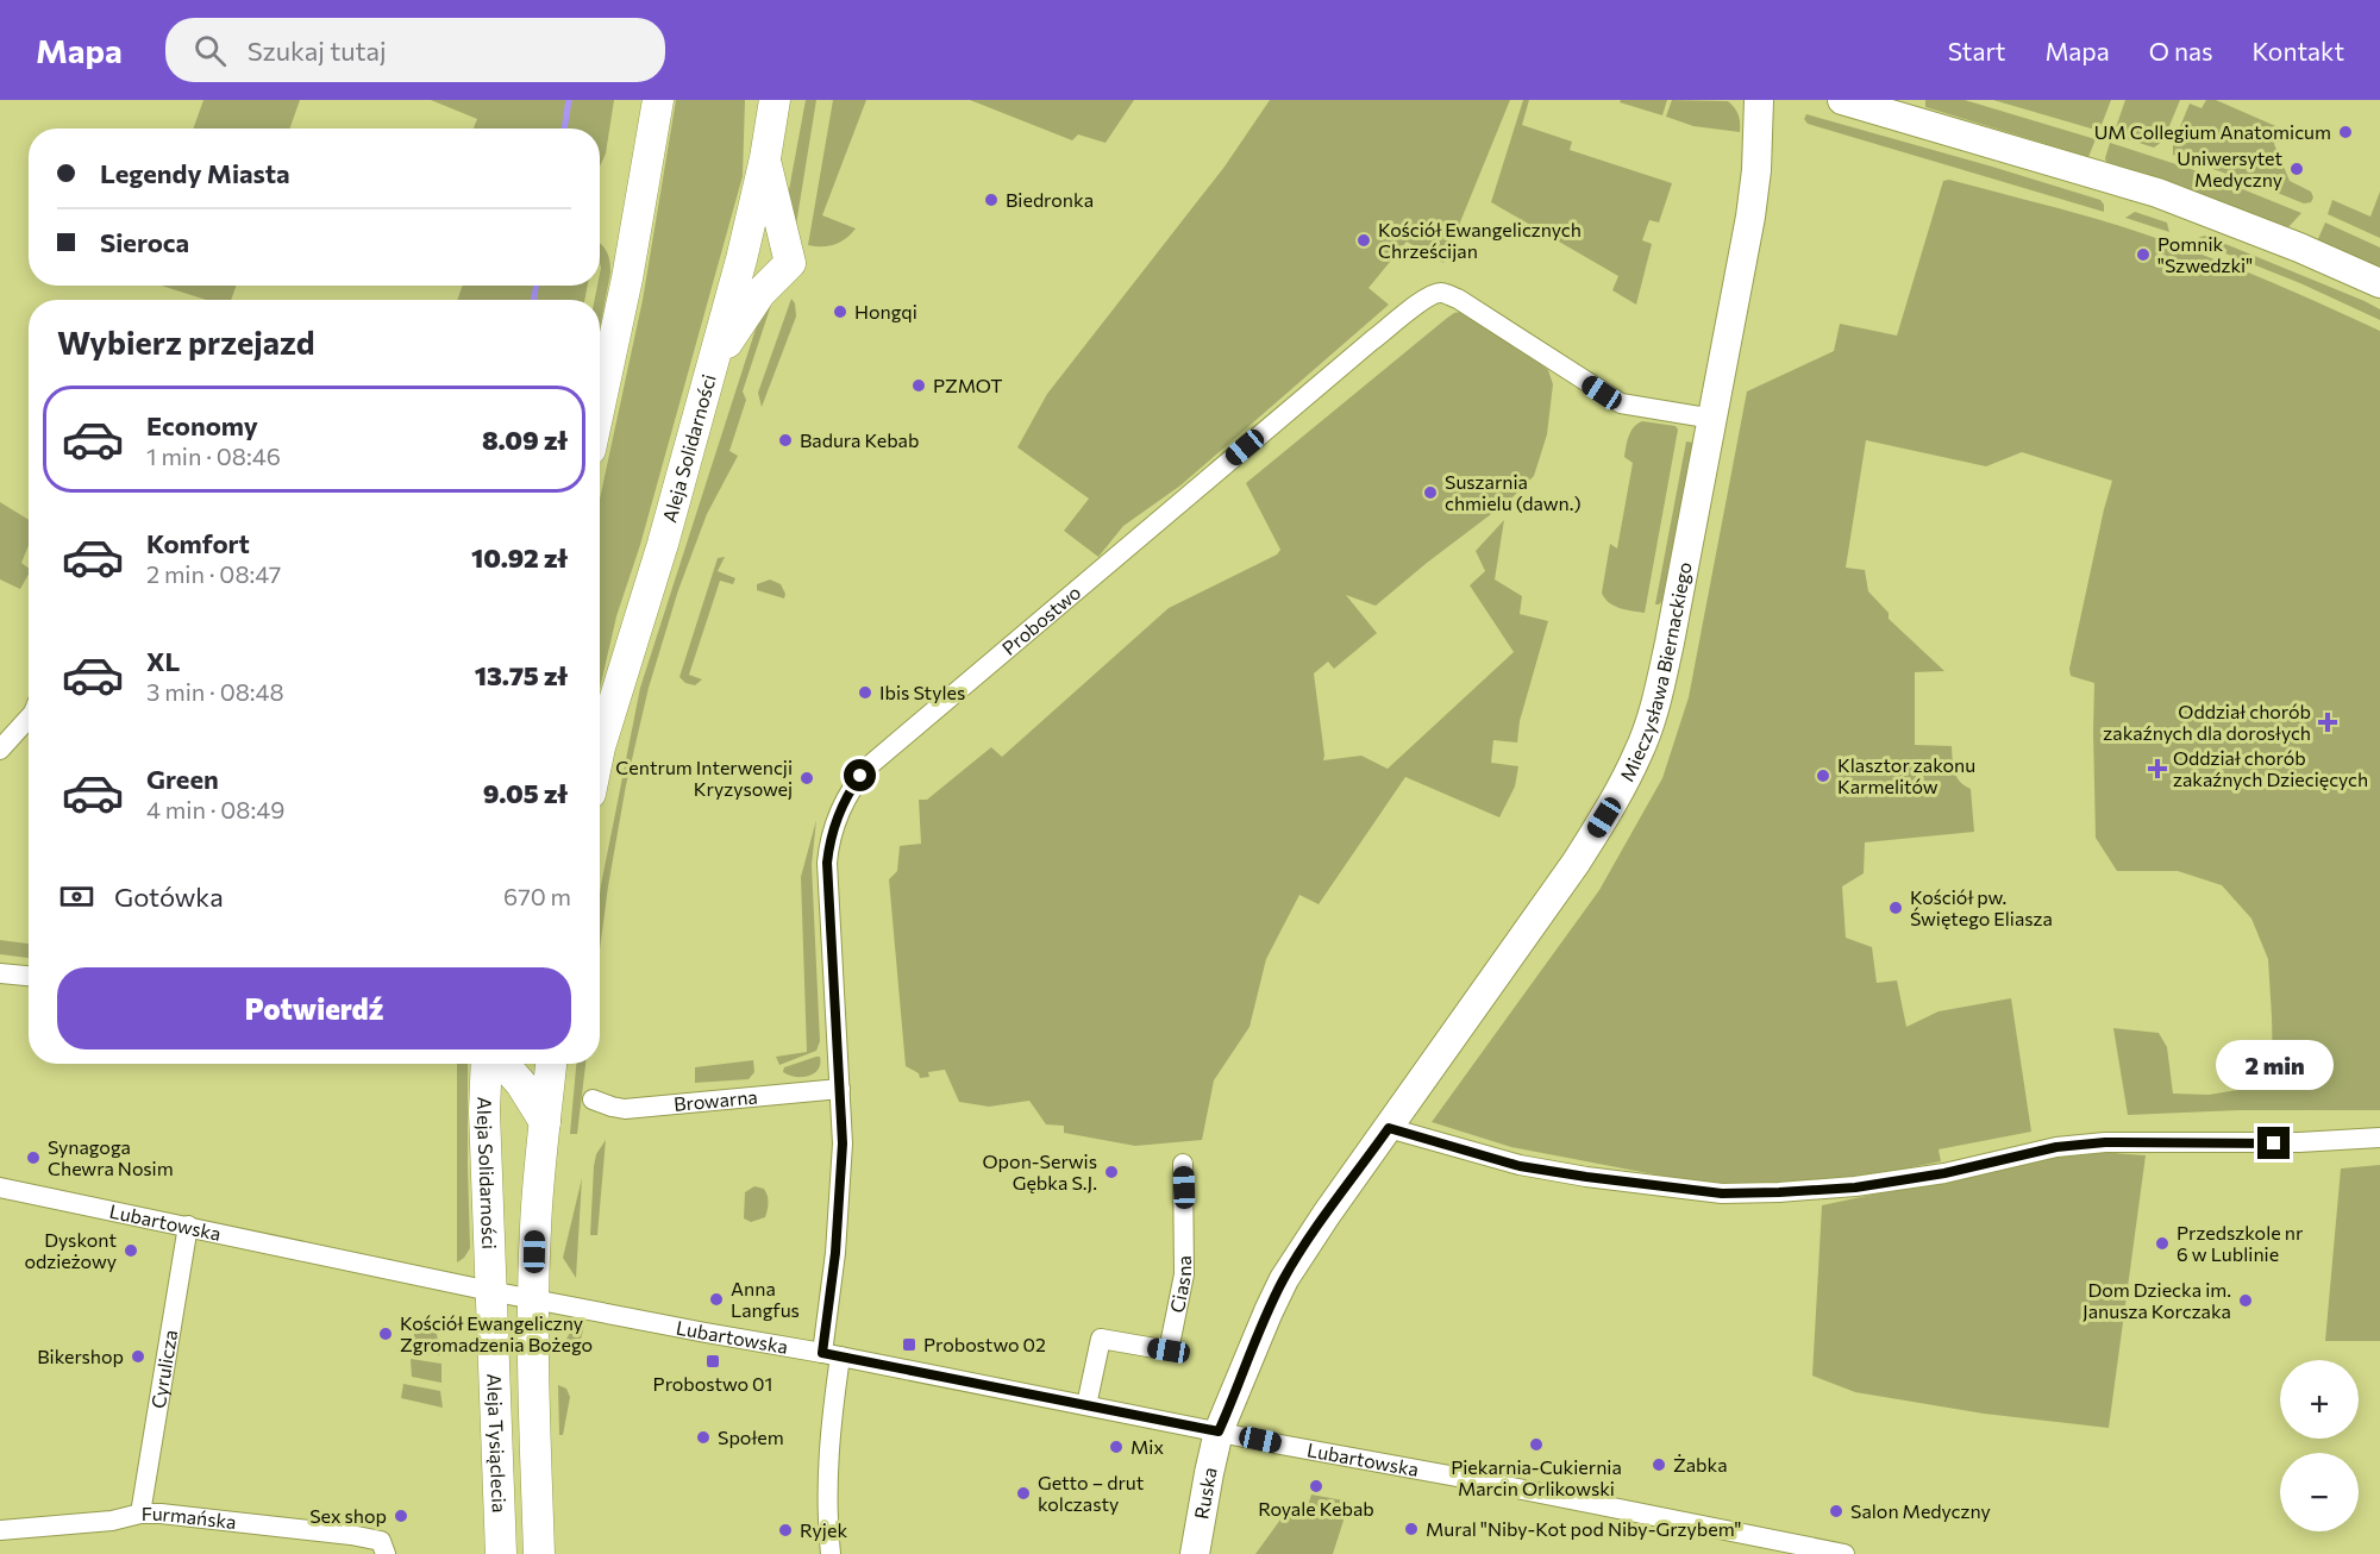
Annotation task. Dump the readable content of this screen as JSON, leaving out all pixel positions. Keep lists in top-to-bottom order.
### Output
{
  "streets": {
    "main road": ["Aleja Solidarności", "Aleja Tysiąclecia"],
    "street": [
      "Probostwo",
      "Mieczysława Biernackiego",
      "Browarna",
      "Lubartowska",
      "Ciasna",
      "Cyrulicza",
      "Ruska",
      "Furmańska"
    ]
  },
  "crossings": [
    ["Aleja Solidarności", "Lubartowska"],
    ["Aleja Solidarności", "Aleja Tysiąclecia"],
    ["Probostwo", "Mieczysława Biernackiego"],
    ["Probostwo", "Browarna"],
    ["Probostwo", "Lubartowska"],
    ["Mieczysława Biernackiego", "Lubartowska"],
    ["Mieczysława Biernackiego", "Ruska"],
    ["Lubartowska", "Ciasna"],
    ["Lubartowska", "Cyrulicza"],
    ["Lubartowska", "Aleja Tysiąclecia"],
    ["Lubartowska", "Ruska"],
    ["Cyrulicza", "Furmańska"]
  ],
  "places": {
    "other": [
      "UM Collegium Anatomicum",
      "Uniwersytet Medyczny",
      "Biedronka",
      "Kościół Ewangelicznych Chrześcijan",
      "Pomnik \"Szwedzki\"",
      "Hongqi",
      "PZMOT",
      "Badura Kebab",
      "Suszarnia chmielu (dawn.)",
      "Ibis Styles",
      "Klasztor zakonu Karmelitów",
      "Centrum Interwencji Kryzysowej",
      "Kościół pw. Świętego Eliasza",
      "Synagoga Chewra Nosim",
      "Opon-Serwis Gębka S.J.",
      "Przedszkole nr 6 w Lublinie",
      "Dyskont odzieżowy",
      "Anna Langfus",
      "Dom Dziecka im. Janusza Korczaka",
      "Kościół Ewangeliczny Zgromadzenia Bożego",
      "Bikershop",
      "Społem",
      "Piekarnia-Cukiernia Marcin Orlikowski",
      "Mix",
      "Żabka",
      "Royale Kebab",
      "Getto – drut kolczasty",
      "Salon Medyczny",
      "Sex shop",
      "Mural \"Niby-Kot pod Niby-Grzybem\"",
      "Ryjek"
    ],
    "health": ["Oddział chorób zakaźnych dla dorosłych", "Oddział chorób zakaźnych Dziecięcych"],
    "transit": ["Probostwo 02", "Probostwo 01"]
  },
  "page": {
    "header": "Mapa",
    "search": "Szukaj tutaj",
    "nav": [
      "Start",
      "Mapa",
      "O nas",
      "Kontakt"
    ],
    "banner": ["Legendy Miasta", "Sieroca"],
    "heading": "Wybierz przejazd",
    "list": [
      {
        "name": "Economy",
        "note": "1 min · 08:46",
        "value": "8.09 zł"
      },
      {
        "name": "Komfort",
        "note": "2 min · 08:47",
        "value": "10.92 zł"
      },
      {
        "name": "XL",
        "note": "3 min · 08:48",
        "value": "13.75 zł"
      },
      {
        "name": "Green",
        "note": "4 min · 08:49",
        "value": "9.05 zł"
      }
    ],
    "pay": ["Gotówka", "670 m"],
    "buttons": "Potwierdź",
    "bubble": "2 min",
    "map_buttons": ["+", "−"]
  }
}
